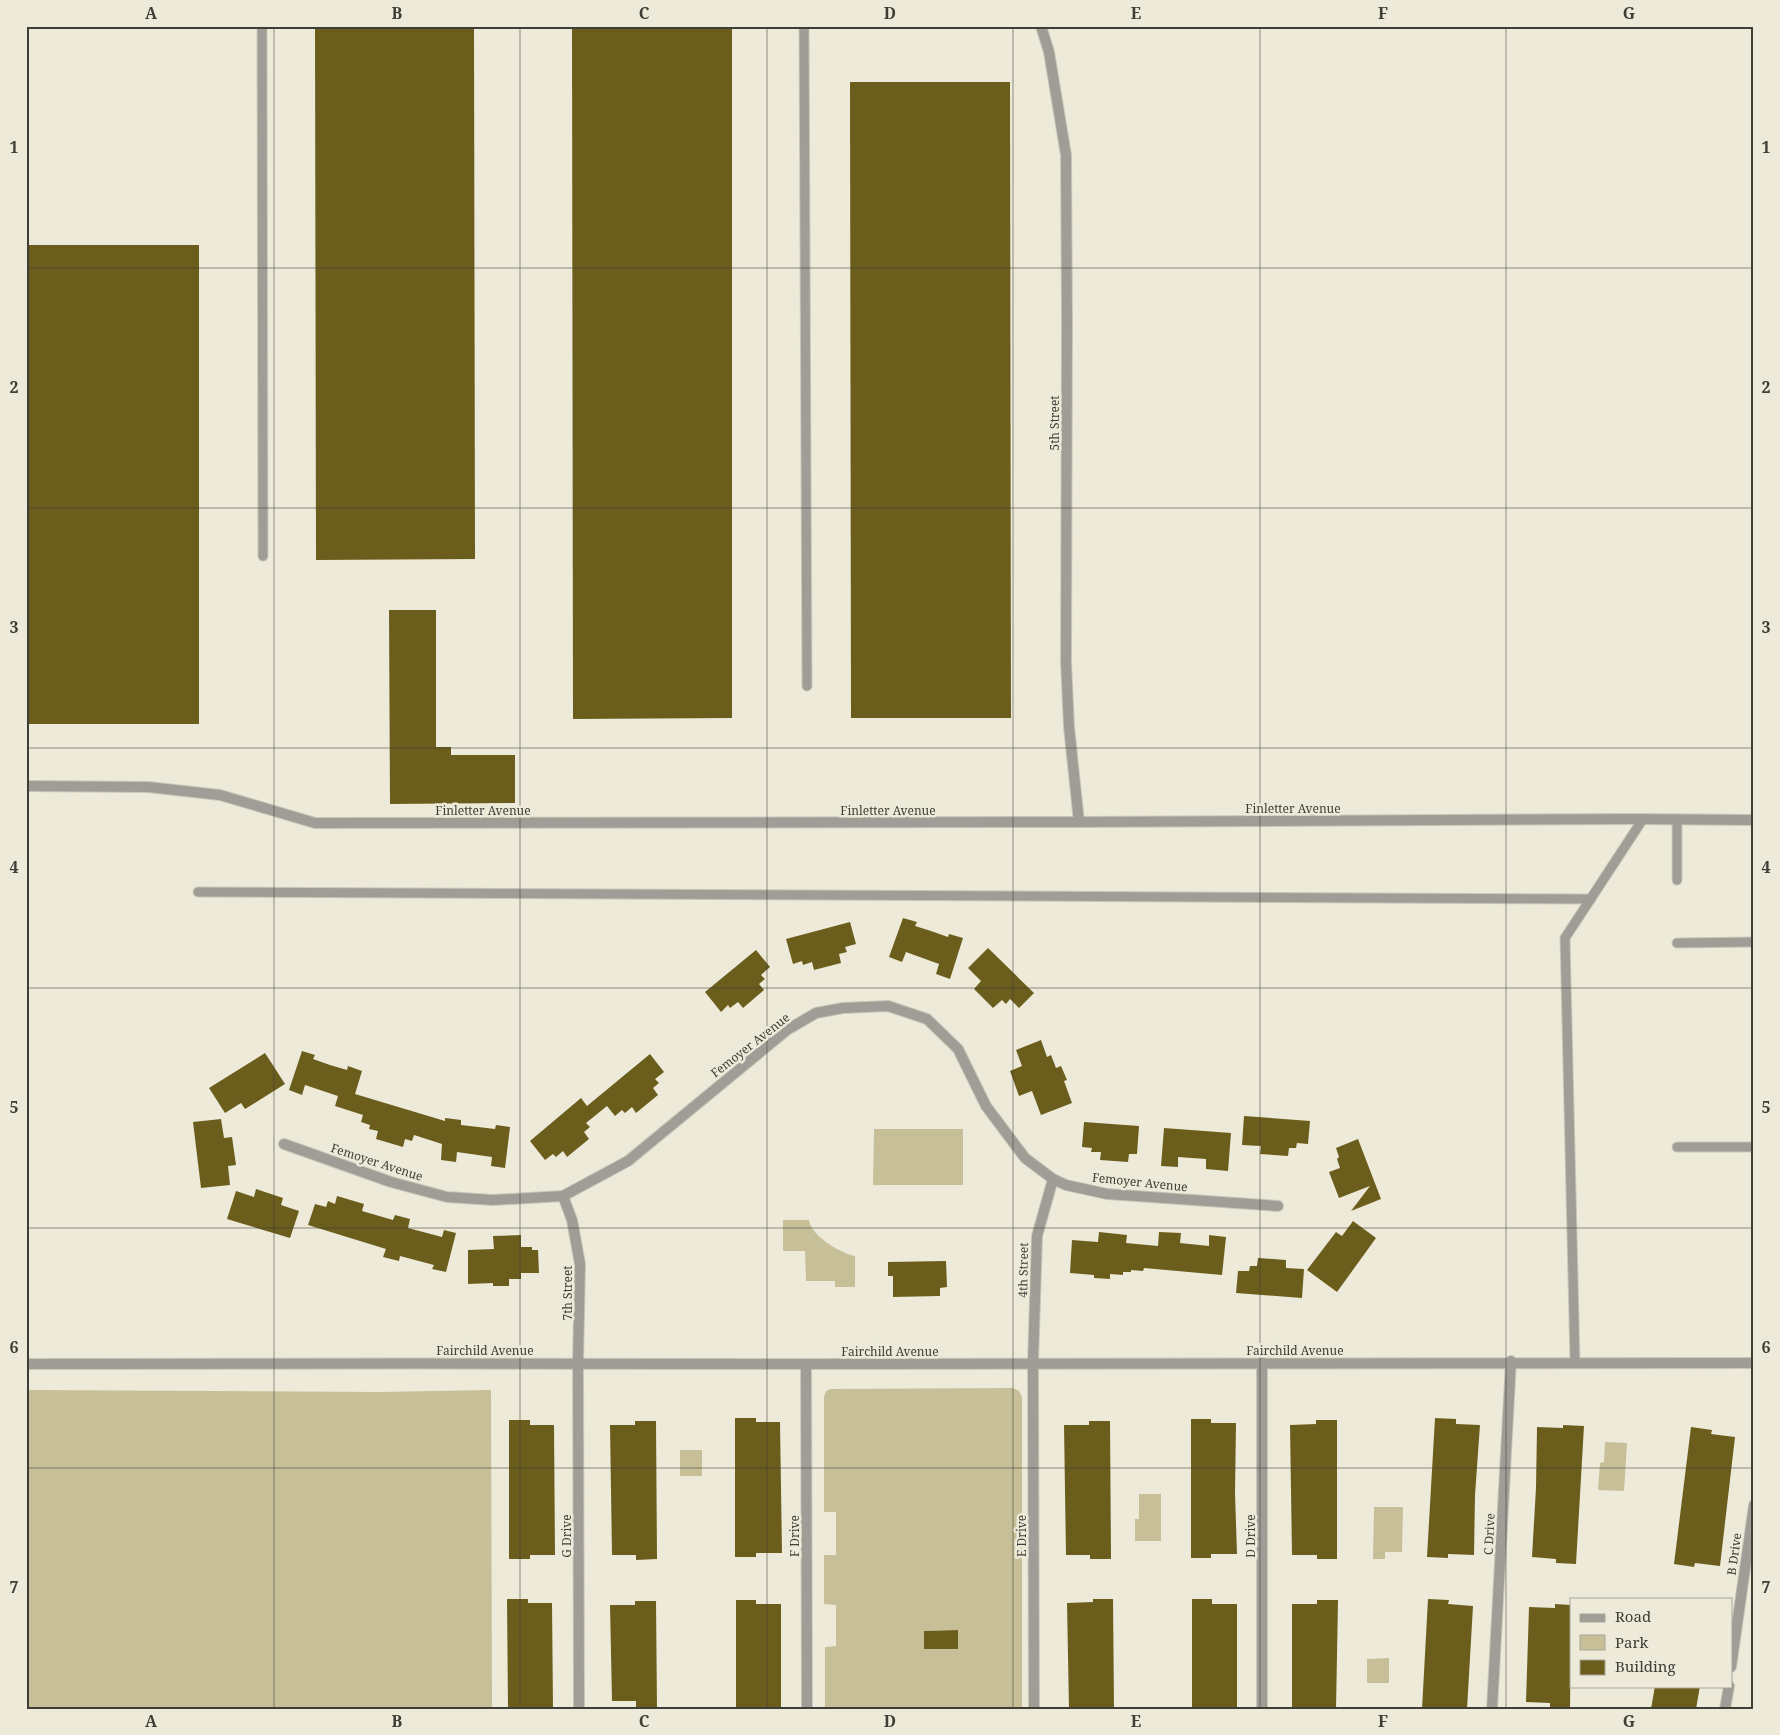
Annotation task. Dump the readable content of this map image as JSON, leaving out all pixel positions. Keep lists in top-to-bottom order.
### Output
{
  "streets": {
    "street": [
      "5th Street",
      "Finletter Avenue",
      "Femoyer Avenue",
      "4th Street",
      "7th Street",
      "Fairchild Avenue",
      "C Drive",
      "G Drive",
      "F Drive",
      "E Drive",
      "D Drive",
      "B Drive"
    ]
  },
  "crossings": [
    ["5th Street", "Finletter Avenue"],
    ["Femoyer Avenue", "4th Street"],
    ["Femoyer Avenue", "7th Street"],
    ["4th Street", "Fairchild Avenue"],
    ["4th Street", "E Drive"],
    ["7th Street", "Fairchild Avenue"],
    ["7th Street", "G Drive"],
    ["Fairchild Avenue", "C Drive"],
    ["Fairchild Avenue", "G Drive"],
    ["Fairchild Avenue", "F Drive"],
    ["Fairchild Avenue", "E Drive"],
    ["Fairchild Avenue", "D Drive"]
  ],
  "legend": ["Road", "Park", "Building"],
  "grid": {
    "columns": [
      "A",
      "B",
      "C",
      "D",
      "E",
      "F",
      "G"
    ],
    "rows": [
      "1",
      "2",
      "3",
      "4",
      "5",
      "6",
      "7"
    ]
  }
}
